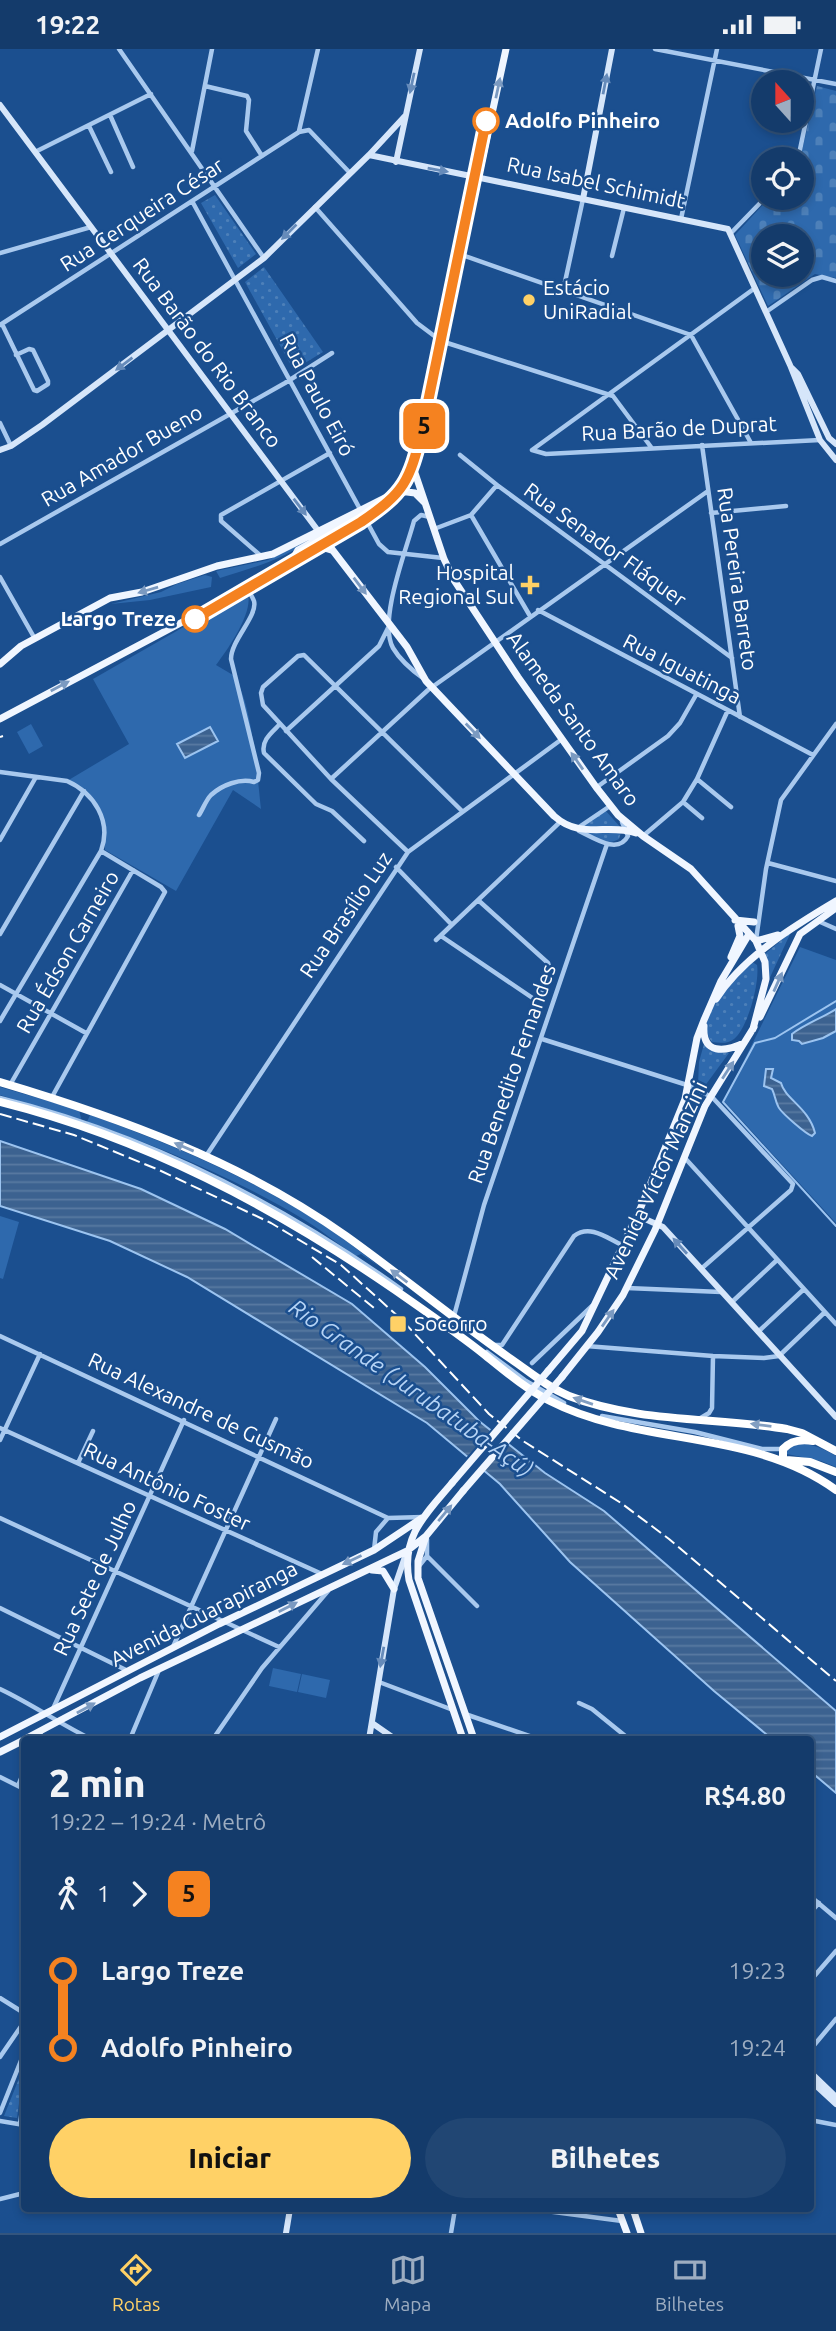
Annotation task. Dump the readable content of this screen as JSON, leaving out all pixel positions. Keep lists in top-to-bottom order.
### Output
{
  "streets": {
    "main road": [
      "Rua Barão do Rio Branco",
      "Alameda Santo Amaro",
      "Avenida Víctor Manzini",
      "Avenida Guarapiranga"
    ],
    "street": [
      "Rua Isabel Schimidt",
      "Rua Cerqueira César",
      "Rua Paulo Eiró",
      "Rua Barão de Duprat",
      "Rua Amador Bueno",
      "Rua Senador Fláquer",
      "Rua Pereira Barreto",
      "Rua Iguatinga",
      "Rua Brasílio Luz",
      "Rua Édson Carneiro",
      "Rua Benedito Fernandes",
      "Rua Alexandre de Gusmão",
      "Rua Antônio Foster",
      "Rua Sete de Julho"
    ]
  },
  "crossings": [
    ["Rua Cerqueira César", "Rua Barão do Rio Branco"],
    ["Rua Cerqueira César", "Rua Paulo Eiró"],
    ["Rua Barão do Rio Branco", "Rua Amador Bueno"],
    ["Rua Barão do Rio Branco", "Rua Brasílio Luz"],
    ["Rua Paulo Eiró", "Rua Amador Bueno"],
    ["Rua Paulo Eiró", "Alameda Santo Amaro"],
    ["Rua Barão de Duprat", "Rua Pereira Barreto"],
    ["Rua Senador Fláquer", "Rua Pereira Barreto"],
    ["Rua Pereira Barreto", "Rua Iguatinga"],
    ["Alameda Santo Amaro", "Rua Brasílio Luz"],
    ["Alameda Santo Amaro", "Avenida Víctor Manzini"],
    ["Avenida Víctor Manzini", "Avenida Guarapiranga"],
    ["Rua Alexandre de Gusmão", "Rua Sete de Julho"],
    ["Rua Antônio Foster", "Rua Sete de Julho"],
    ["Rua Antônio Foster", "Avenida Guarapiranga"],
    ["Rua Sete de Julho", "Avenida Guarapiranga"]
  ],
  "water": ["Rio Grande (Jurubatuba-Açú)"],
  "places": {
    "other": ["Adolfo Pinheiro", "Estácio UniRadial", "Largo Treze"],
    "health": ["Hospital Regional Sul"],
    "transit": ["Socorro"]
  },
  "lines": ["metro line 5"],
  "north": "top",
  "page": {
    "status": "19:22",
    "on_map": "5",
    "heading": ["2 min", "19:22 – 19:24 · Metrô", "R$4.80"],
    "legs": ["1", "5"],
    "list": [
      {
        "name": "Largo Treze",
        "value": "19:23"
      },
      {
        "name": "Adolfo Pinheiro",
        "value": "19:24"
      }
    ],
    "buttons": ["Iniciar", "Bilhetes"],
    "tabs": ["Rotas", "Mapa", "Bilhetes"]
  }
}
